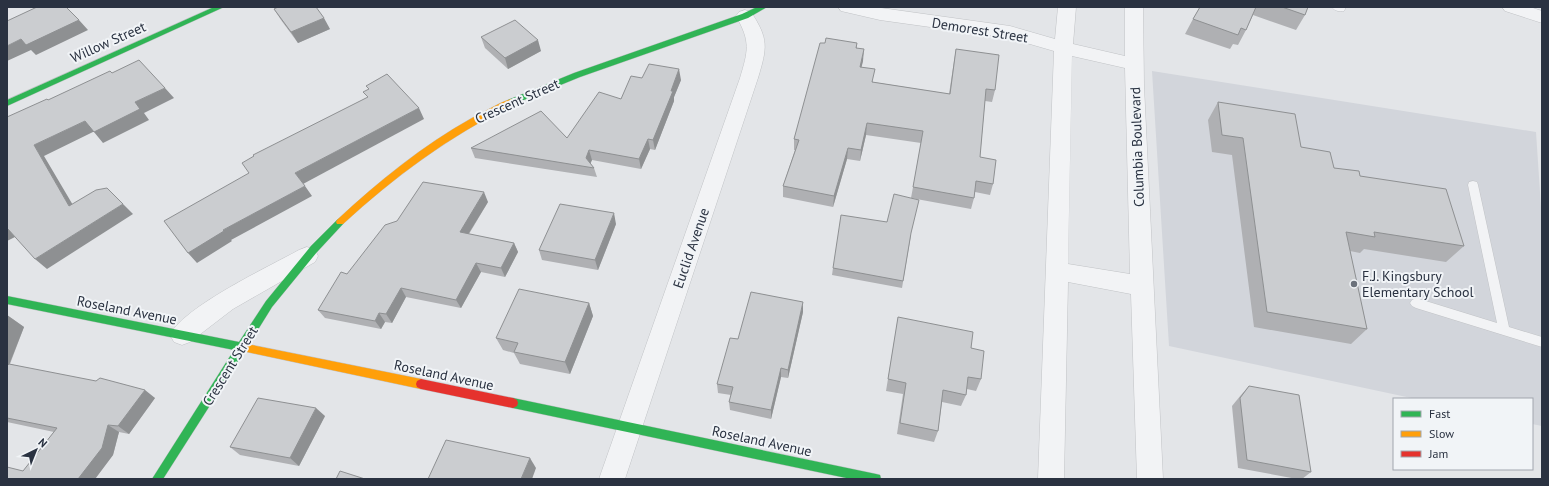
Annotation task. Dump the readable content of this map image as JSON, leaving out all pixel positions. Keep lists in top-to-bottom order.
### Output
{
  "streets": {
    "street": [
      "Demorest Street",
      "Willow Street",
      "Crescent Street",
      "Columbia Boulevard",
      "Euclid Avenue",
      "Roseland Avenue"
    ]
  },
  "crossings": [
    ["Demorest Street", "Columbia Boulevard"],
    ["Crescent Street", "Euclid Avenue"],
    ["Crescent Street", "Roseland Avenue"],
    ["Euclid Avenue", "Roseland Avenue"]
  ],
  "places": ["F.J. Kingsbury Elementary School"],
  "legend": ["Fast", "Slow", "Jam"],
  "north": "top right"
}
